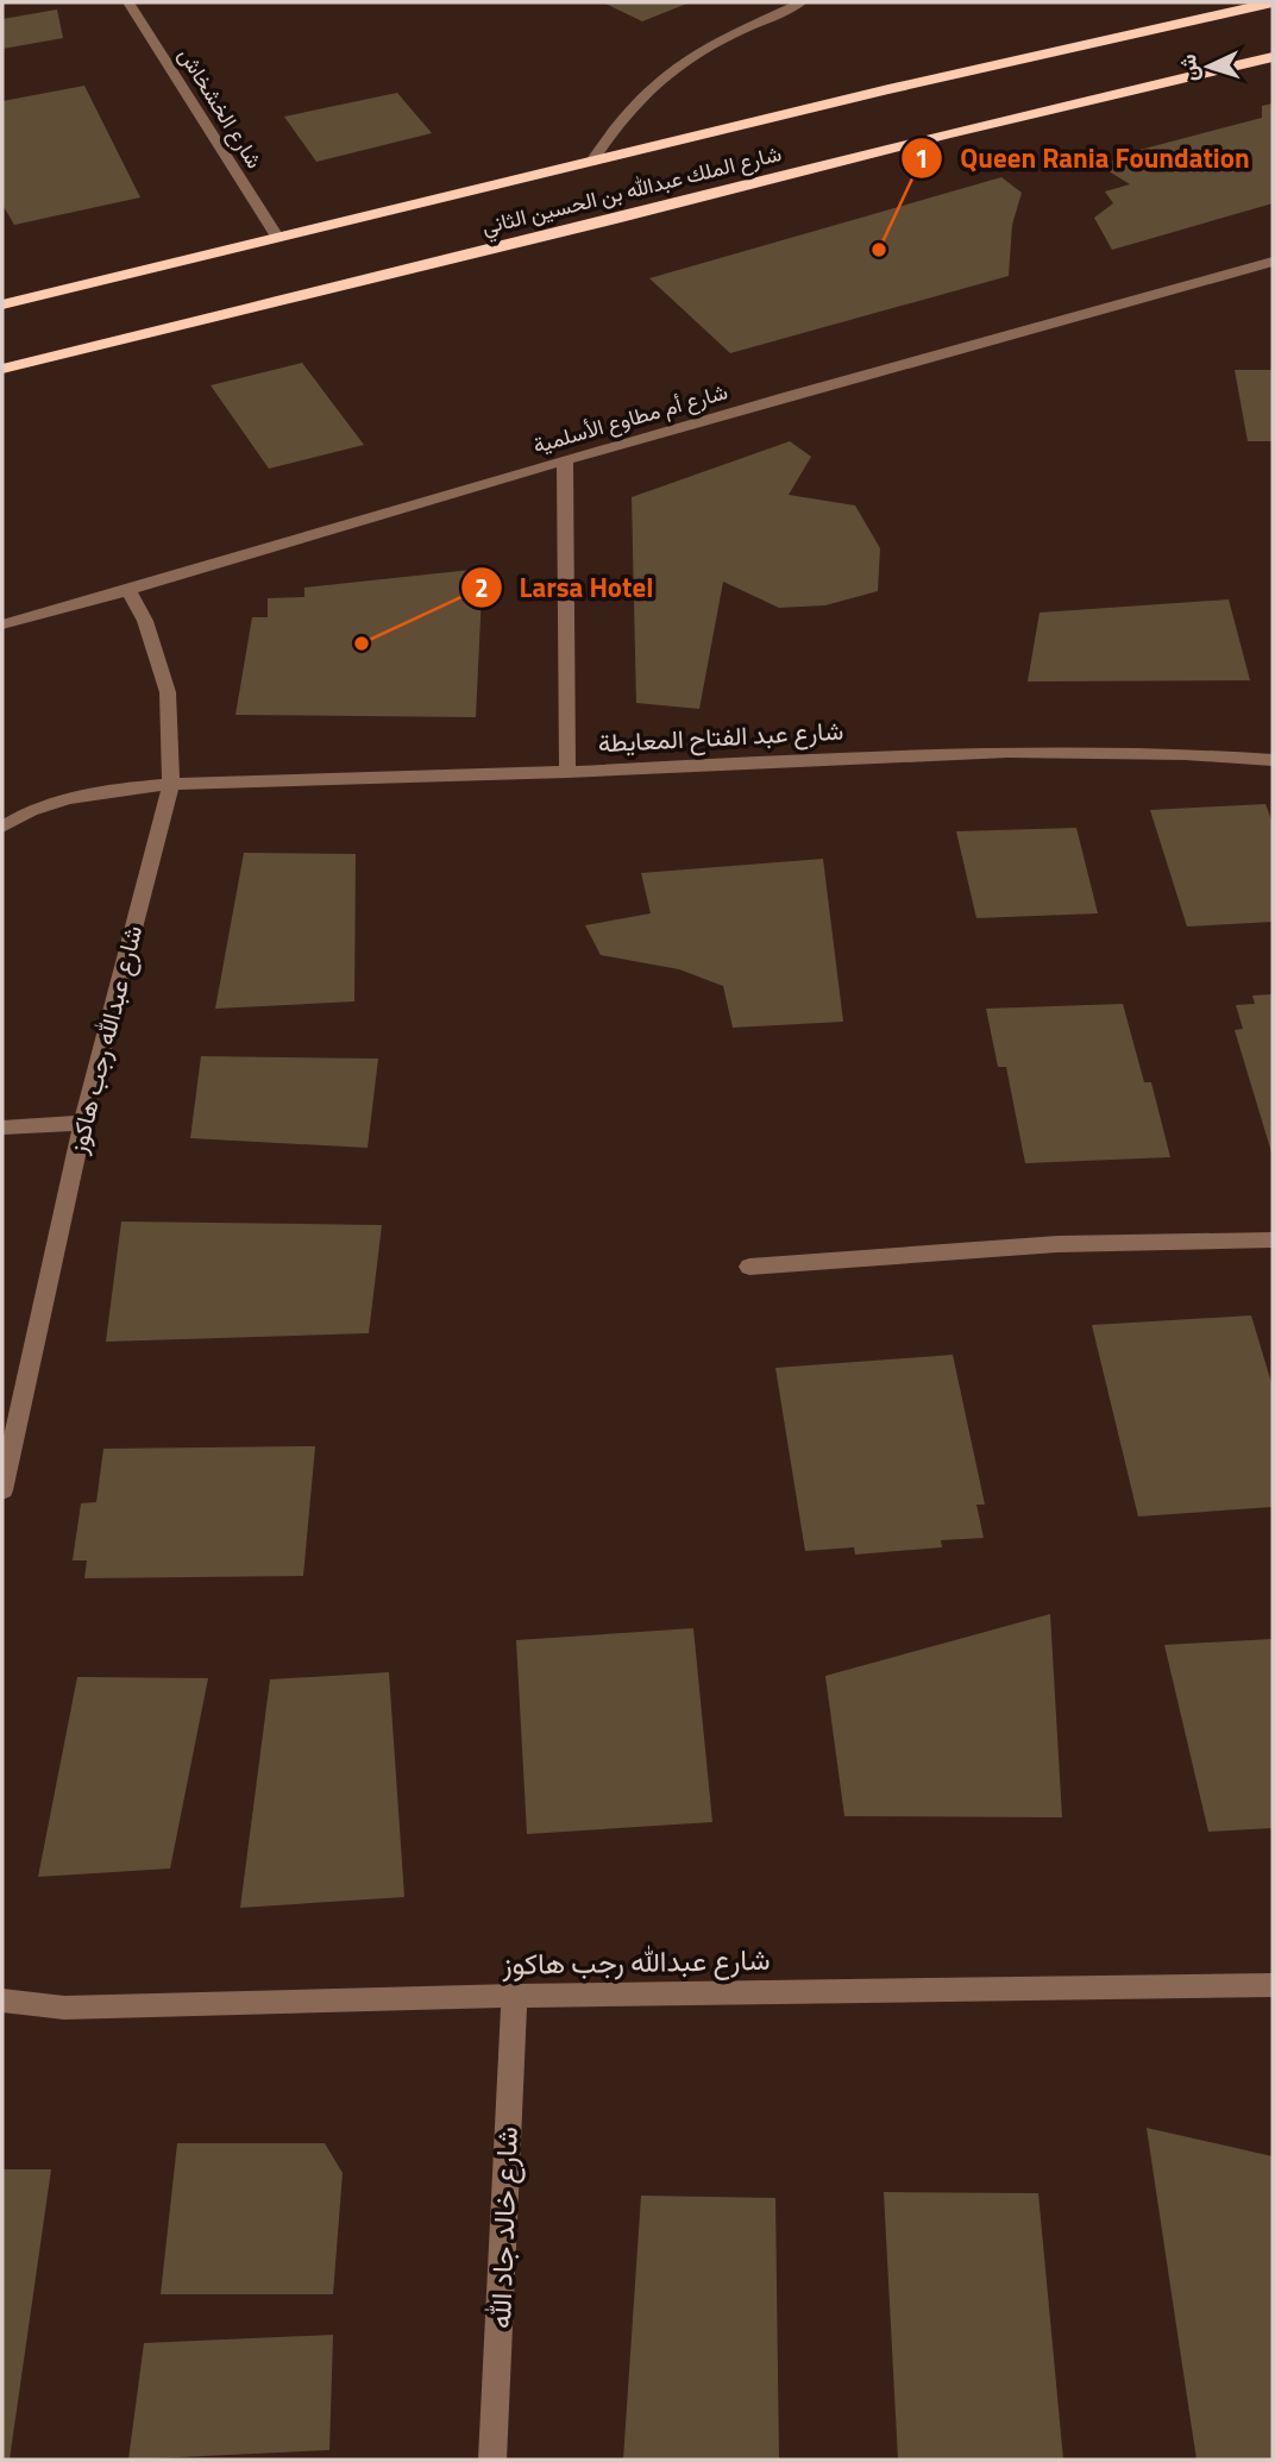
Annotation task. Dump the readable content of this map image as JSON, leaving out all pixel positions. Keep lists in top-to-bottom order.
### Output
{
  "streets": {
    "highway": ["شارع الملك عبدالله بن الحسين الثاني"],
    "street": [
      "شارع الخشخاش",
      "شارع أم مطاوع الأسلمية",
      "شارع عبد الفتاح المعايطة",
      "شارع عبدالله رجب هاكوز",
      "شارع خالد جاد الله"
    ]
  },
  "crossings": [
    ["شارع الخشخاش", "شارع الملك عبدالله بن الحسين الثاني"],
    ["شارع أم مطاوع الأسلمية", "شارع عبدالله رجب هاكوز"],
    ["شارع عبد الفتاح المعايطة", "شارع عبدالله رجب هاكوز"],
    ["شارع عبدالله رجب هاكوز", "شارع خالد جاد الله"]
  ],
  "places": ["Queen Rania Foundation", "Larsa Hotel"],
  "north": "left"
}
